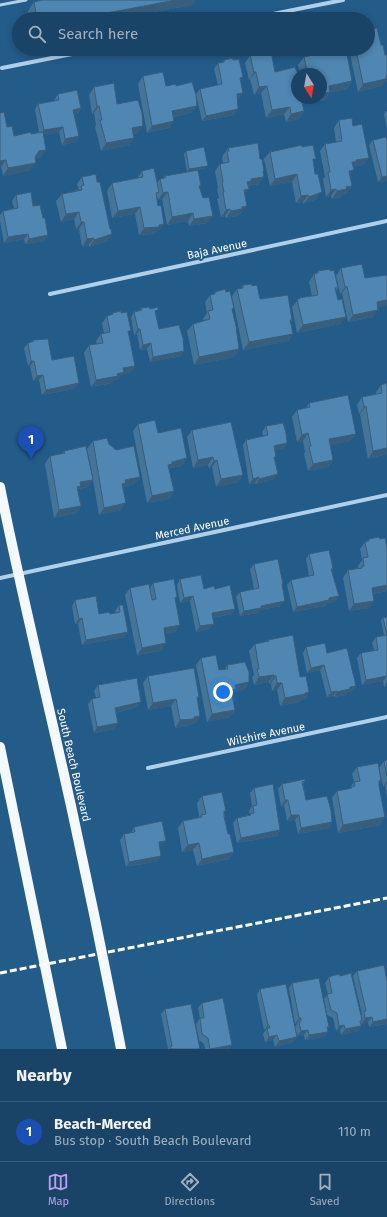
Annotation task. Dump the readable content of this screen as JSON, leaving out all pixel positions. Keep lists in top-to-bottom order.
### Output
{
  "streets": {
    "main road": ["South Beach Boulevard"],
    "street": ["Baja Avenue", "Merced Avenue", "Wilshire Avenue"]
  },
  "crossings": [
    ["Merced Avenue", "South Beach Boulevard"]
  ],
  "north": "bottom",
  "page": {
    "search": "Search here",
    "pins": "1",
    "heading": "Nearby",
    "list": [
      {
        "mark": "1",
        "name": "Beach-Merced",
        "note": "Bus stop · South Beach Boulevard",
        "value": "110 m"
      }
    ],
    "nav": ["Map", "Directions", "Saved"]
  }
}
